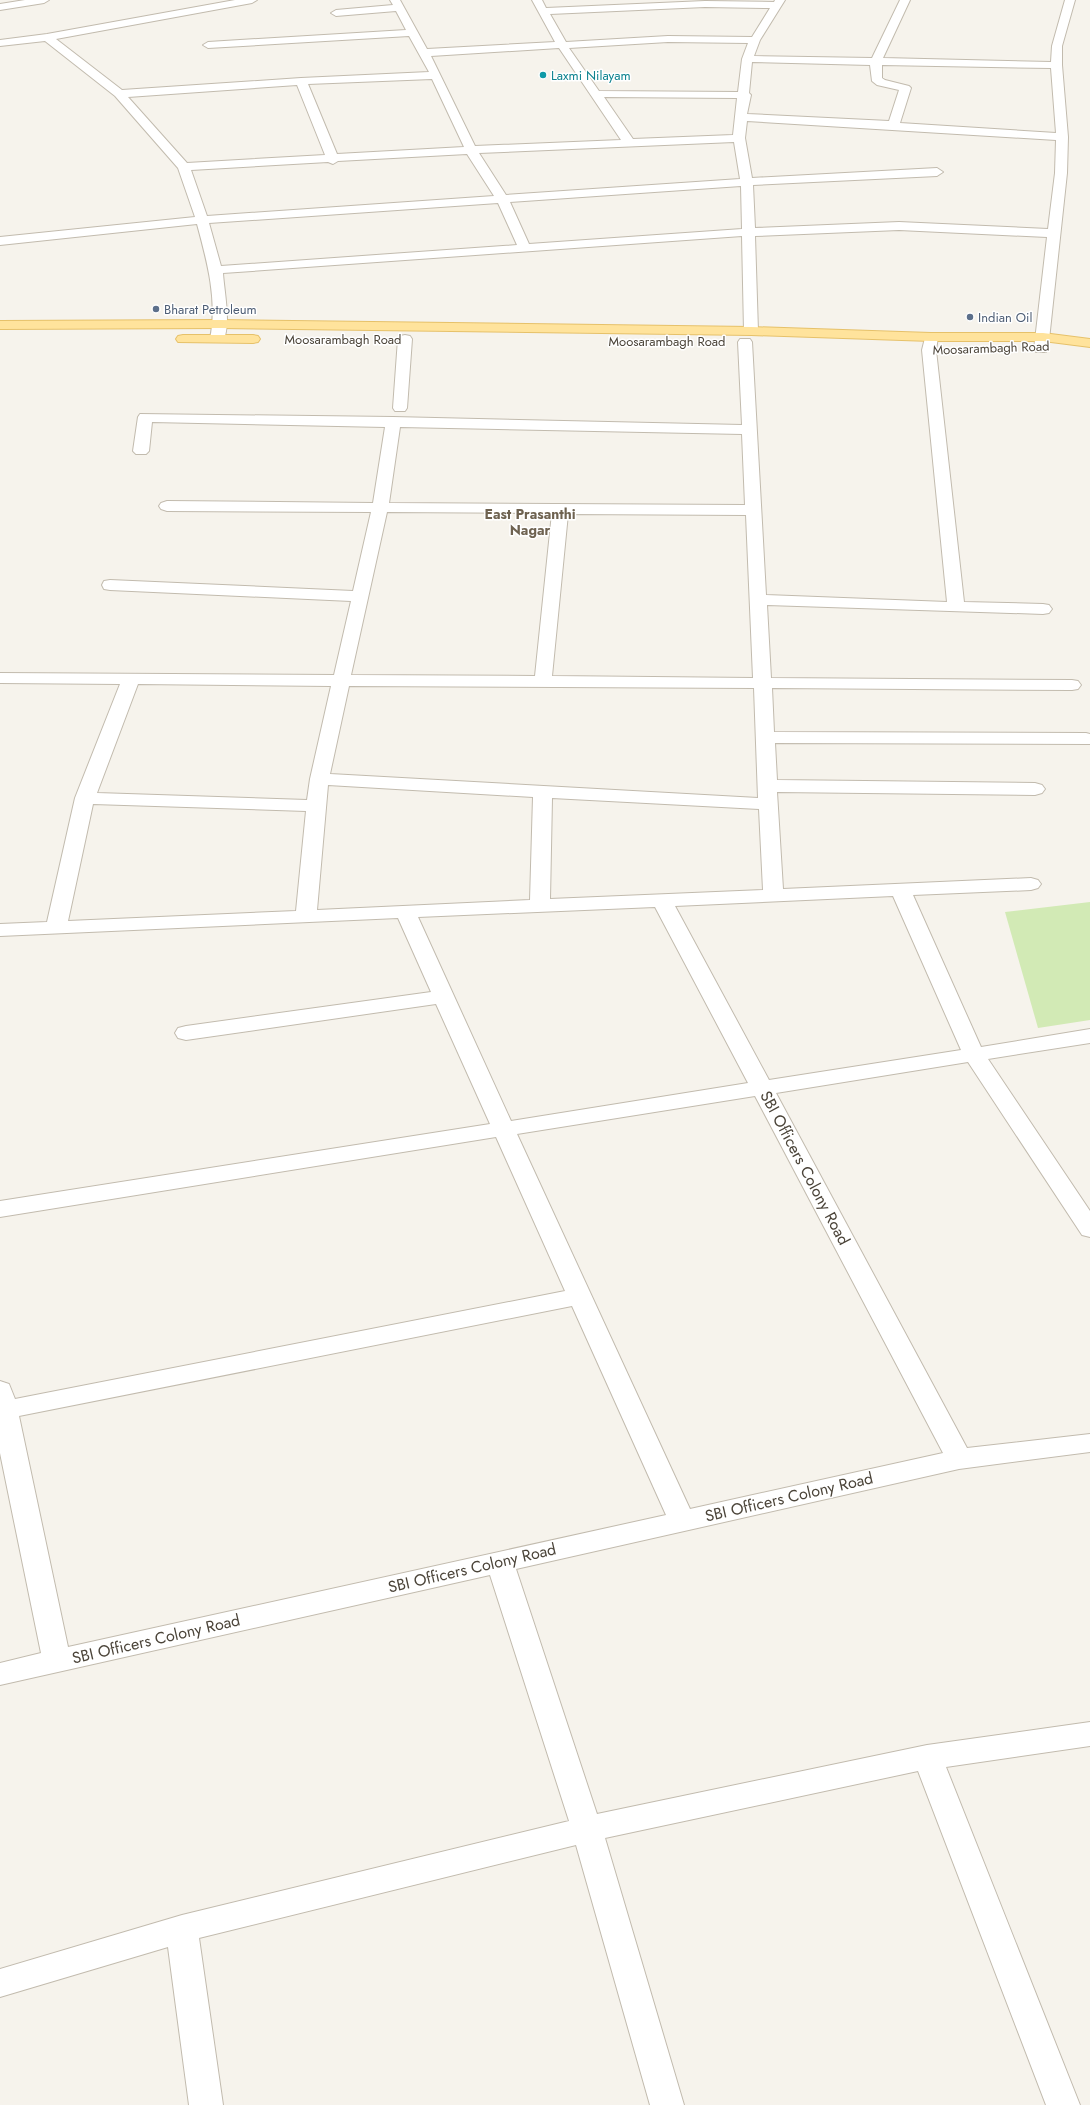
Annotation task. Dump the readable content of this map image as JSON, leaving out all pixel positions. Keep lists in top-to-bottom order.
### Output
{
  "streets": {
    "main road": ["Moosarambagh Road"],
    "street": ["SBI Officers Colony Road"]
  },
  "districts": ["East Prasanthi Nagar"],
  "places": ["Laxmi Nilayam", "Bharat Petroleum", "Indian Oil"]
}
